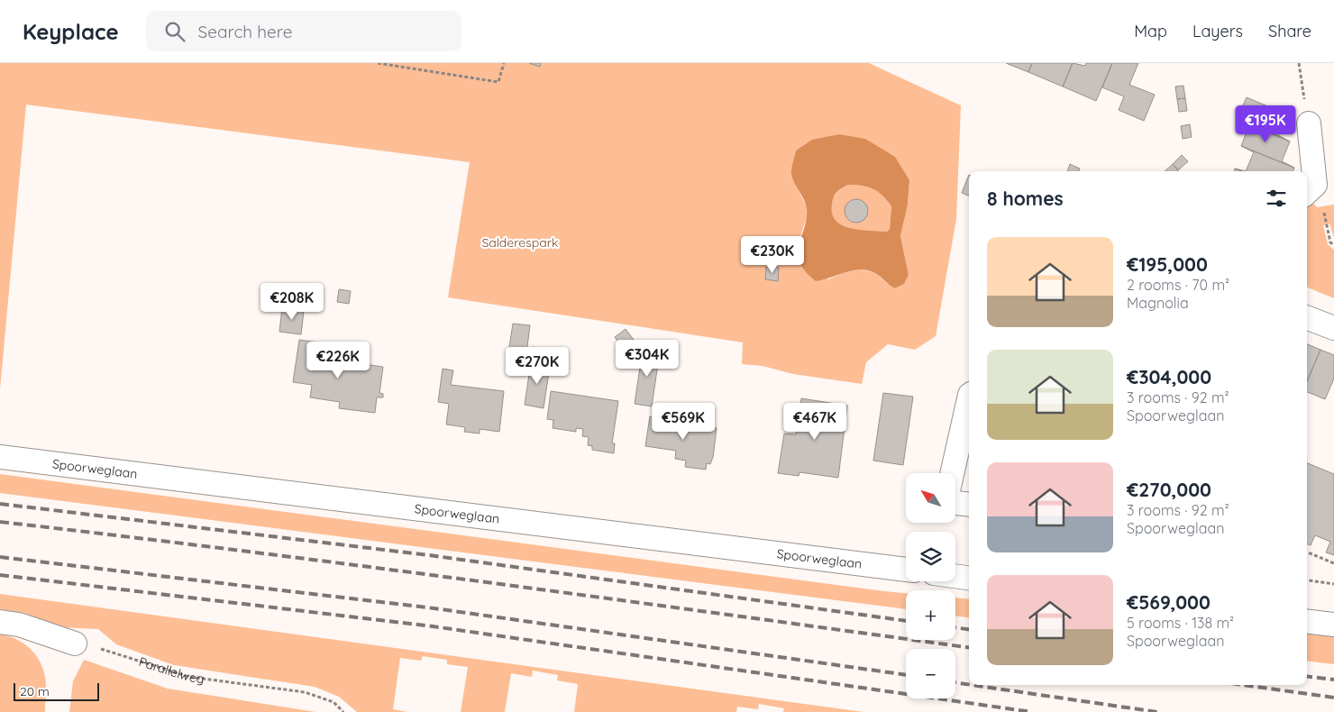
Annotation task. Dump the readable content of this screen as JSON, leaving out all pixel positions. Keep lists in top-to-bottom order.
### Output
{
  "streets": {
    "street": ["Spoorweglaan"],
    "path": ["Parallelweg"]
  },
  "parks": ["Salderespark"],
  "scale_bar": "20 m",
  "north": "top left",
  "page": {
    "header": "Keyplace",
    "search": "Search here",
    "nav": ["Map", "Layers", "Share"],
    "price": [
      "€195K",
      "€230K",
      "€208K",
      "€304K",
      "€226K",
      "€270K",
      "€569K",
      "€467K"
    ],
    "heading": "8 homes",
    "list": [
      {
        "name": "€195,000",
        "note": "2 rooms · 70 m² · Magnolia"
      },
      {
        "name": "€304,000",
        "note": "3 rooms · 92 m² · Spoorweglaan"
      },
      {
        "name": "€270,000",
        "note": "3 rooms · 92 m² · Spoorweglaan"
      },
      {
        "name": "€569,000",
        "note": "5 rooms · 138 m² · Spoorweglaan"
      }
    ],
    "map_buttons": ["+", "−"],
    "scale": "20 m"
  }
}
